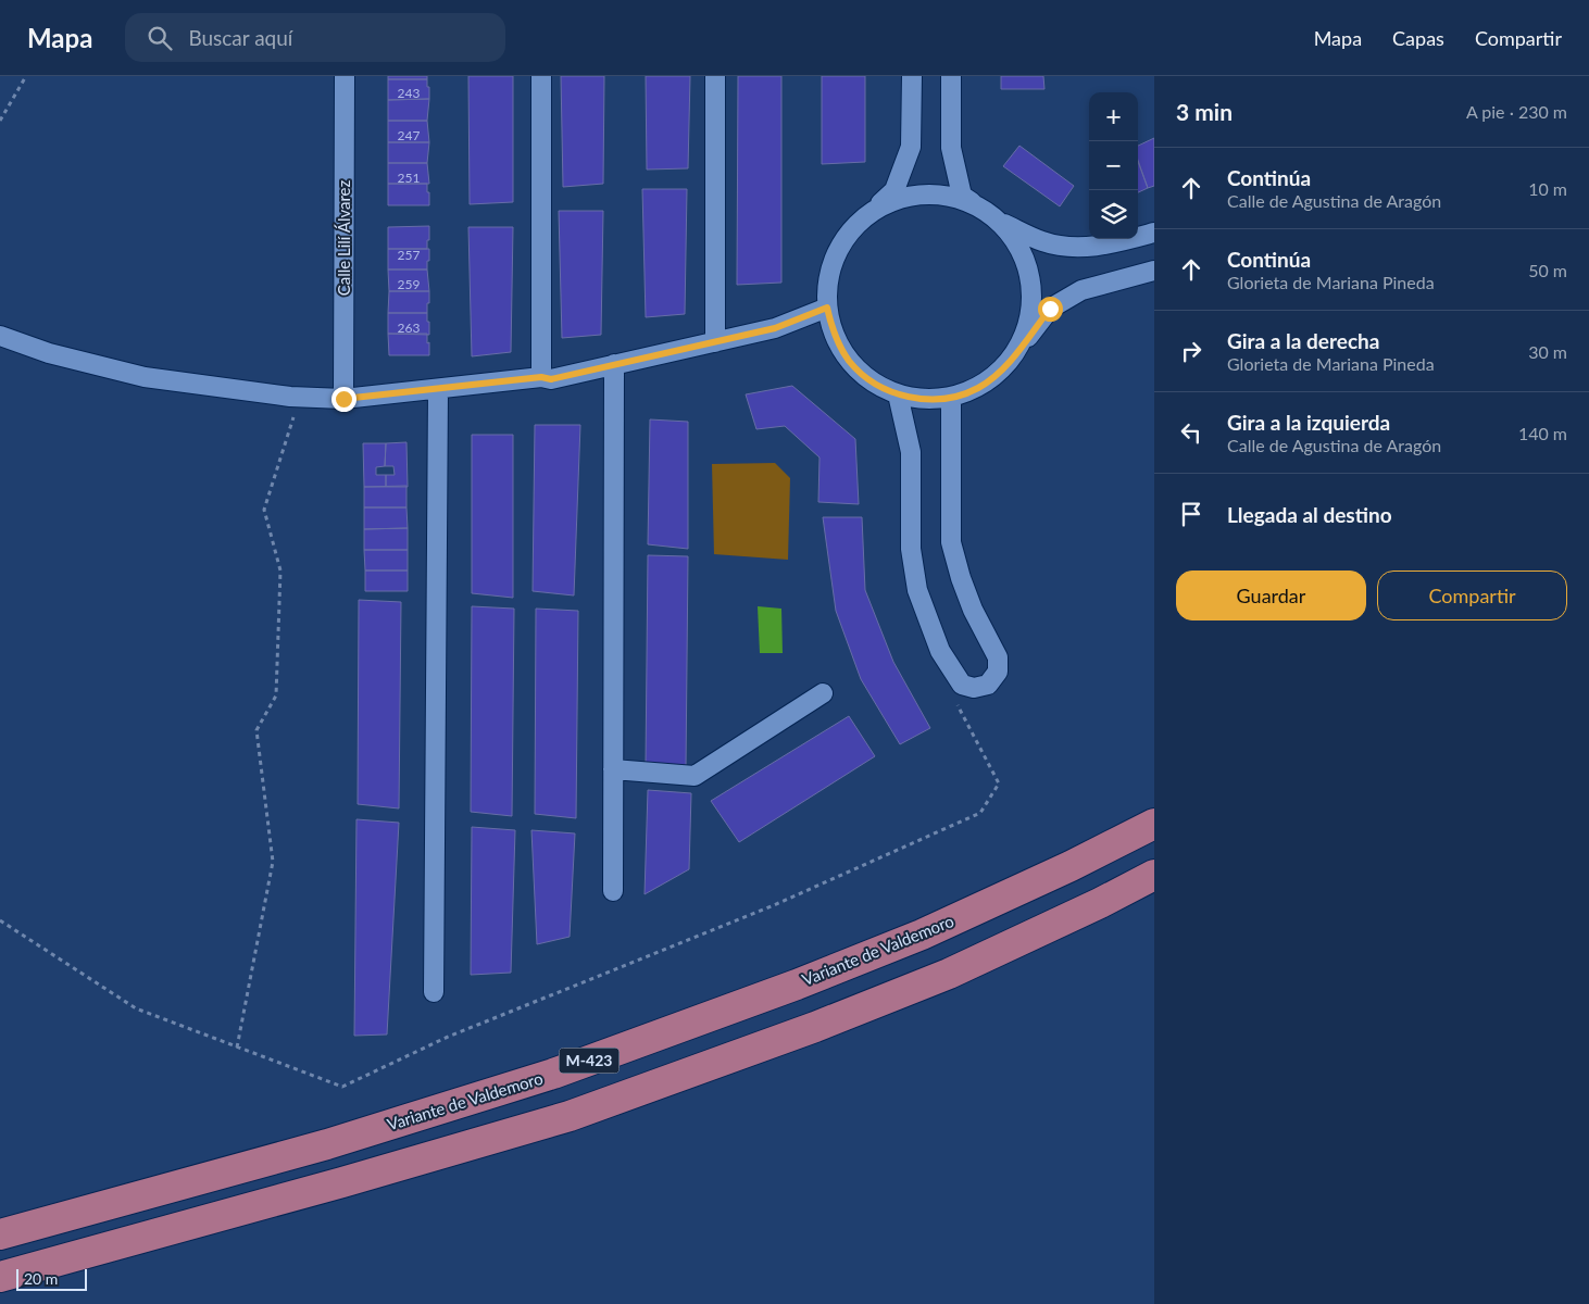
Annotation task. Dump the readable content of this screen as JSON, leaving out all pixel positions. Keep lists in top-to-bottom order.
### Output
{
  "streets": {
    "main road": ["Variante de Valdemoro", "M-423"],
    "street": ["Calle Lilí Álvarez"]
  },
  "house_numbers": [
    "243",
    "247",
    "251",
    "257",
    "259",
    "263"
  ],
  "scale_bar": "20 m",
  "page": {
    "header": "Mapa",
    "search": "Buscar aquí",
    "nav": ["Mapa", "Capas", "Compartir"],
    "heading": ["3 min", "A pie · 230 m"],
    "map_buttons": ["+", "−"],
    "list": [
      ["Continúa", "Calle de Agustina de Aragón", "10 m"],
      ["Continúa", "Glorieta de Mariana Pineda", "50 m"],
      ["Gira a la derecha", "Glorieta de Mariana Pineda", "30 m"],
      ["Gira a la izquierda", "Calle de Agustina de Aragón", "140 m"],
      "Llegada al destino"
    ],
    "buttons": ["Guardar", "Compartir"],
    "scale": "20 m"
  }
}
